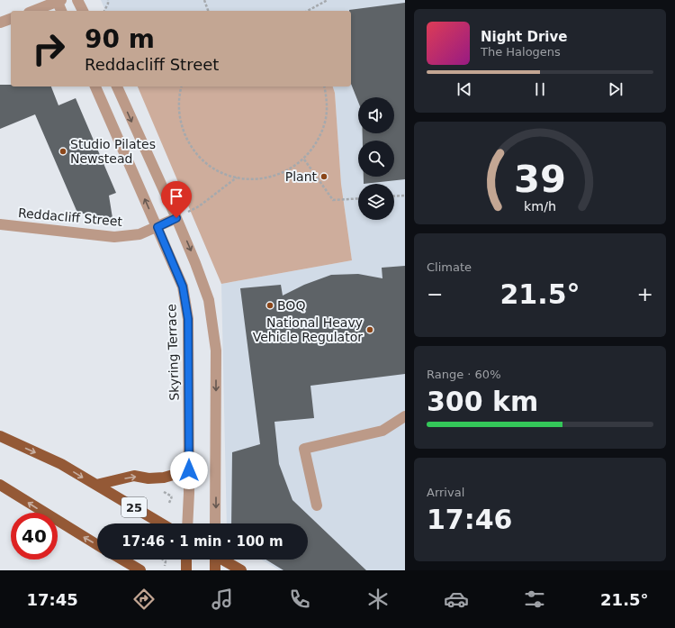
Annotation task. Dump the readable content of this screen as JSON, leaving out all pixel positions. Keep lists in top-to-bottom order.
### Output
{
  "streets": {
    "main road": ["25"],
    "street": ["Reddacliff Street", "Skyring Terrace"]
  },
  "crossings": [
    ["Reddacliff Street", "Skyring Terrace"]
  ],
  "places": [
    "Studio Pilates Newstead",
    "Plant",
    "BOQ",
    "National Heavy Vehicle Regulator"
  ],
  "page": {
    "turn": ["90 m", "Reddacliff Street"],
    "song": ["Night Drive", "The Halogens"],
    "tile": [
      "Climate",
      ["Range · 60%", "300 km"],
      ["Arrival", "17:46"]
    ],
    "heat": ["−", "21.5°", "+"],
    "limit": "40",
    "trip": "17:46 · 1 min · 100 m",
    "tabs": ["17:45", "21.5°"],
    "gauge": ["39", "km/h"]
  }
}
